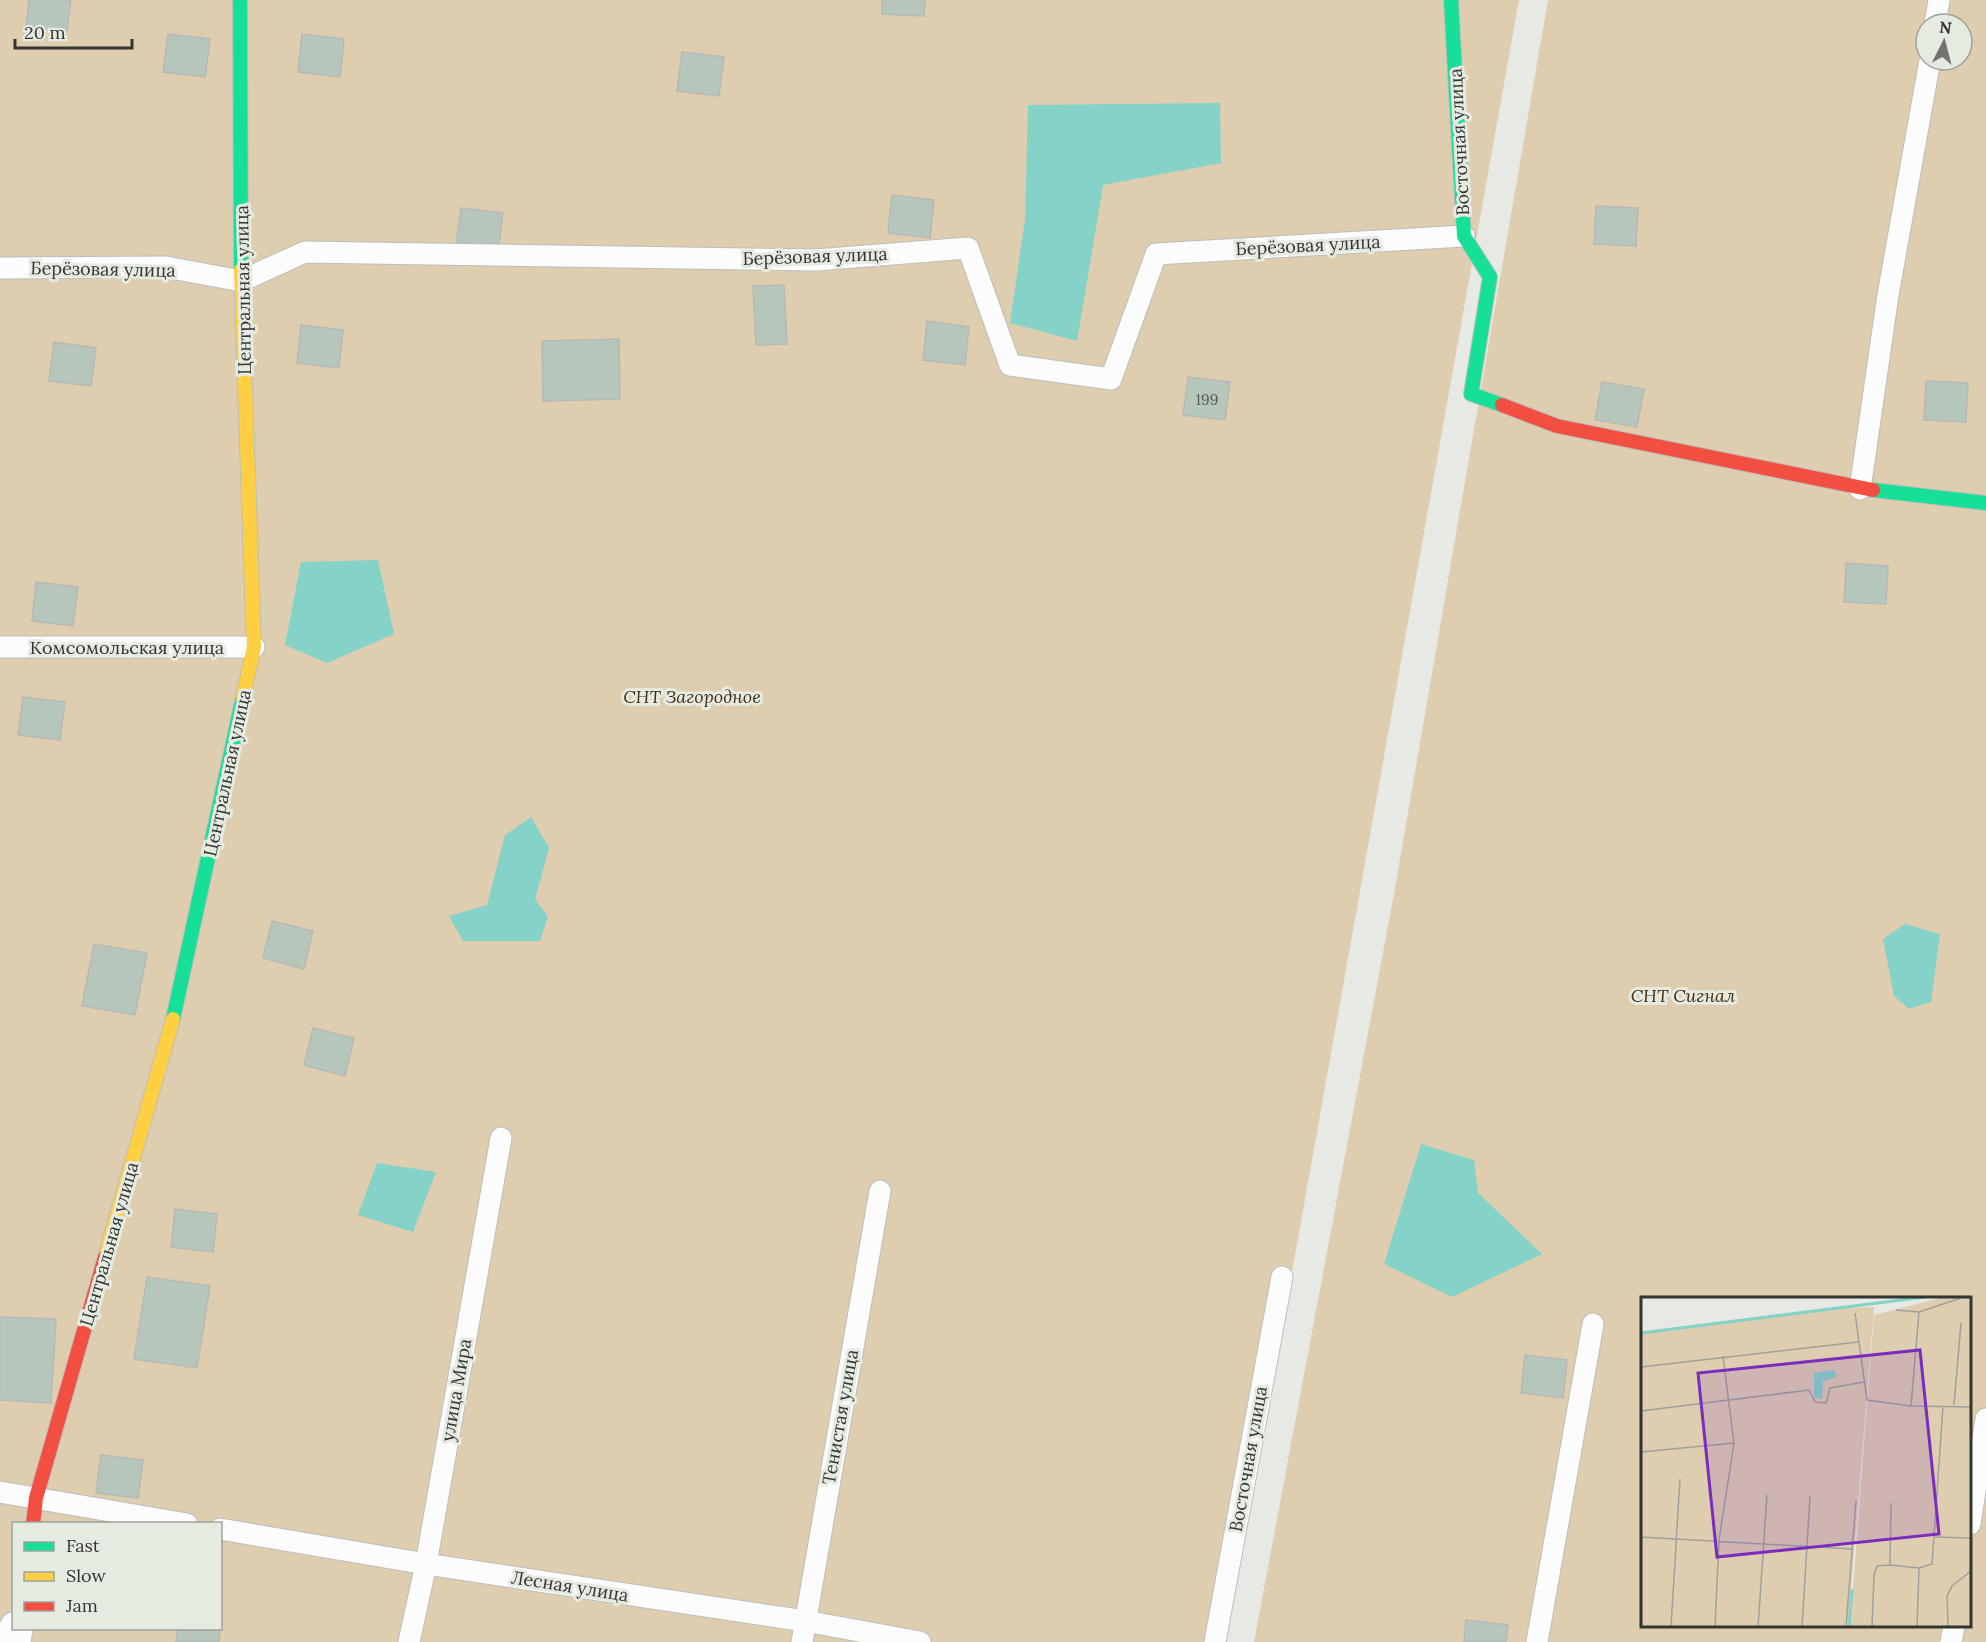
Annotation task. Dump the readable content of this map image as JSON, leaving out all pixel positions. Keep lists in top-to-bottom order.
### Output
{
  "streets": {
    "street": ["Восточная улица", "Центральная улица"],
    "lane": [
      "Берёзовая улица",
      "Комсомольская улица",
      "улица Мира",
      "Тенистая улица",
      "Лесная улица"
    ]
  },
  "crossings": [
    ["Восточная улица", "Берёзовая улица"],
    ["Берёзовая улица", "Центральная улица"],
    ["Центральная улица", "Комсомольская улица"],
    ["улица Мира", "Лесная улица"],
    ["Тенистая улица", "Лесная улица"]
  ],
  "parks": ["СНТ Загородное", "СНТ Сигнал"],
  "house_numbers": ["199"],
  "legend": ["Fast", "Slow", "Jam"],
  "scale_bar": "20 m",
  "north": "top"
}
